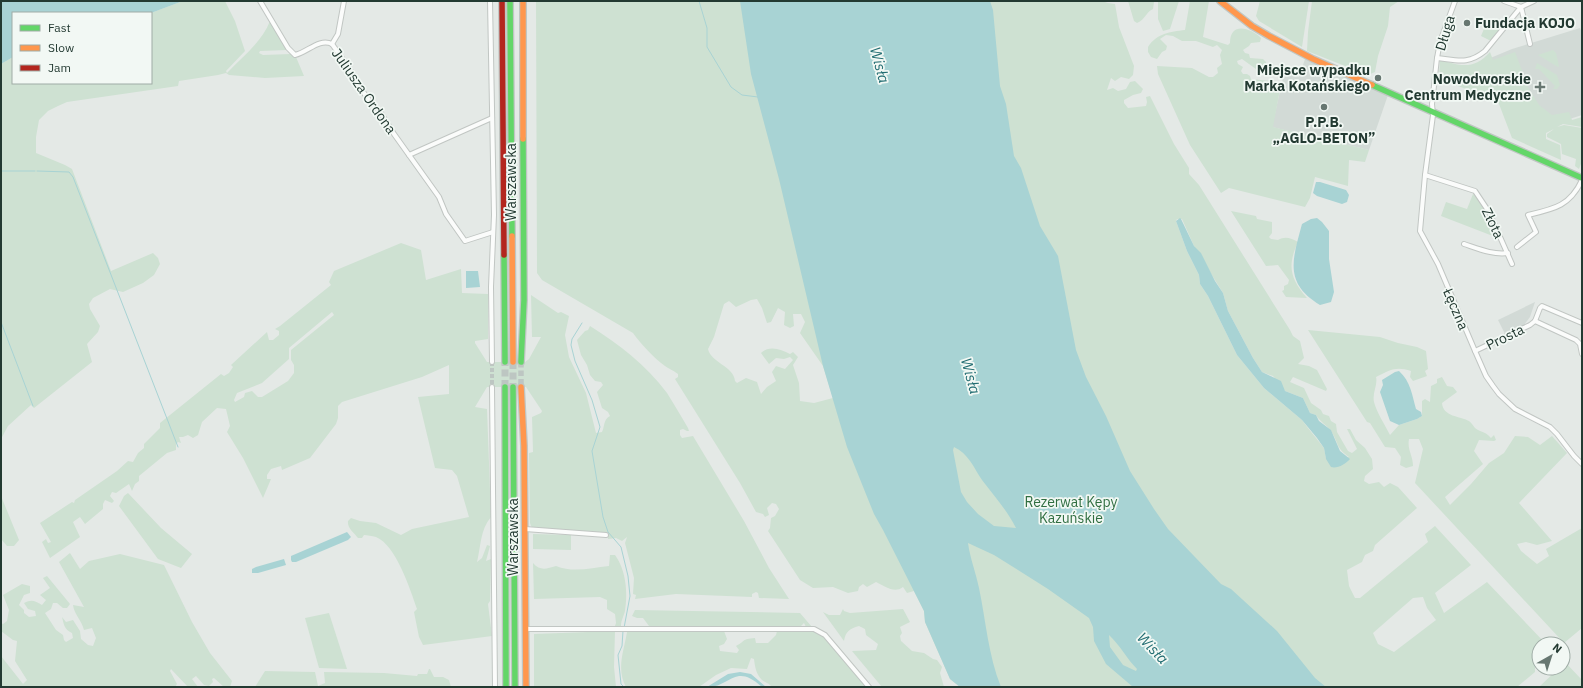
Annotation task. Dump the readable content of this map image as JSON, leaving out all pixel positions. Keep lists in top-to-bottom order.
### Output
{
  "streets": {
    "main road": ["Warszawska"],
    "street": [
      "Długa",
      "Juliusza Ordona",
      "Złota",
      "Łęczna",
      "Prosta"
    ]
  },
  "crossings": [
    ["Długa", "Łęczna"],
    ["Złota", "Łęczna"],
    ["Łęczna", "Prosta"]
  ],
  "water": ["Wisła"],
  "parks": ["Rezerwat Kępy Kazuńskie"],
  "places": {
    "other": ["Fundacja KOJO", "Miejsce wypadku Marka Kotańskiego", "P.P.B. „AGLO-BETON”"],
    "health": ["Nowodworskie Centrum Medyczne"]
  },
  "legend": ["Fast", "Slow", "Jam"],
  "north": "top right"
}
